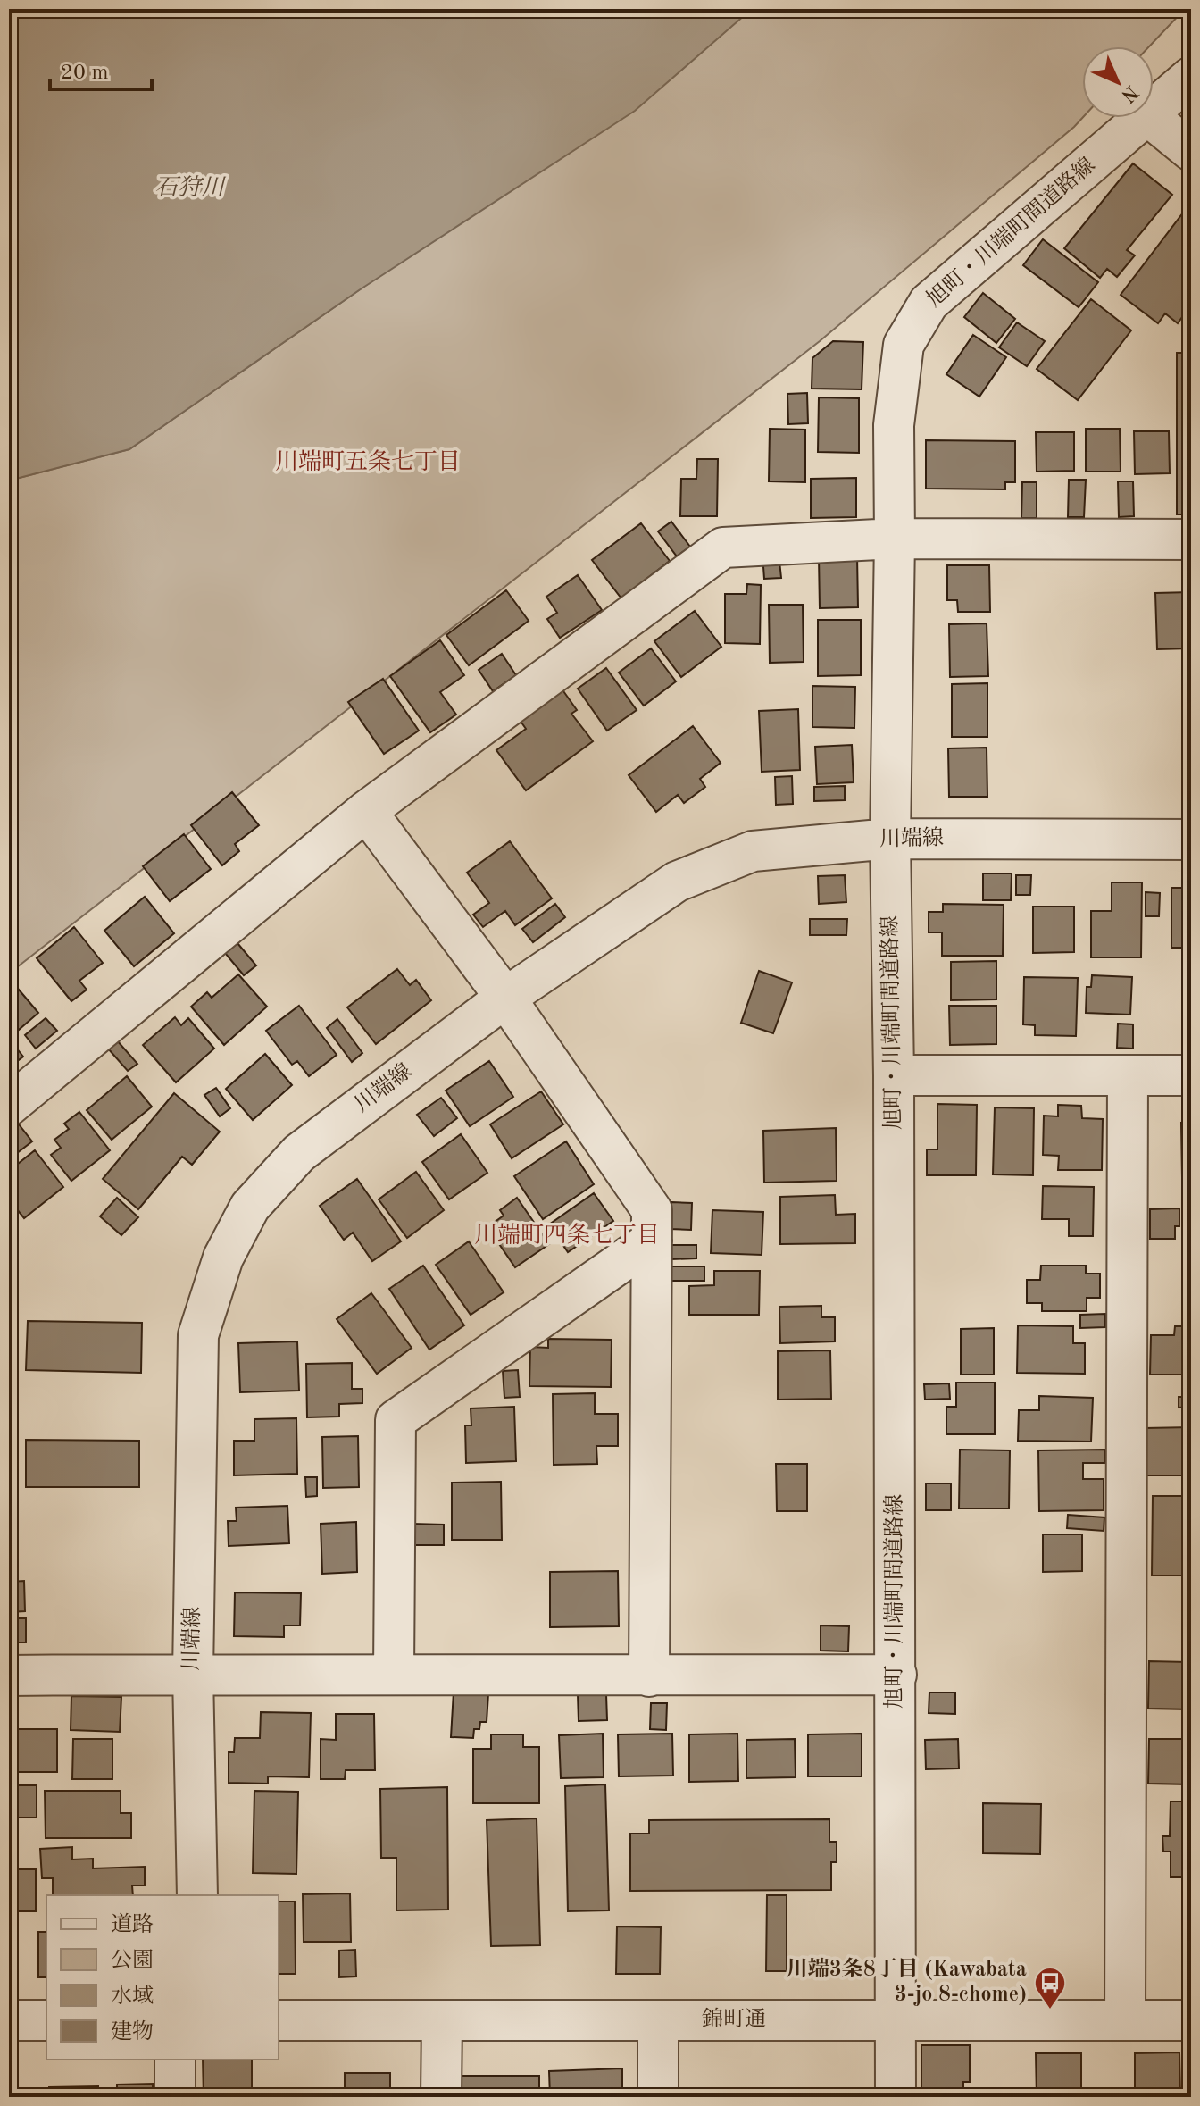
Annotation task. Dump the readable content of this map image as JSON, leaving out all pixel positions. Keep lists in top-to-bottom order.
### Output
{
  "streets": {
    "street": ["旭町・川端町間道路線", "川端線", "錦町通"]
  },
  "crossings": [
    ["旭町・川端町間道路線", "川端線"],
    ["旭町・川端町間道路線", "錦町通"]
  ],
  "districts": ["川端町五条七丁目", "川端町四条七丁目"],
  "water": ["石狩川"],
  "places": {
    "bus stop": ["川端3条8丁目 (Kawabata 3-jo 8-chome)"]
  },
  "legend": [
    "道路",
    "公園",
    "水域",
    "建物"
  ],
  "scale_bar": "20 m",
  "north": "bottom right"
}
